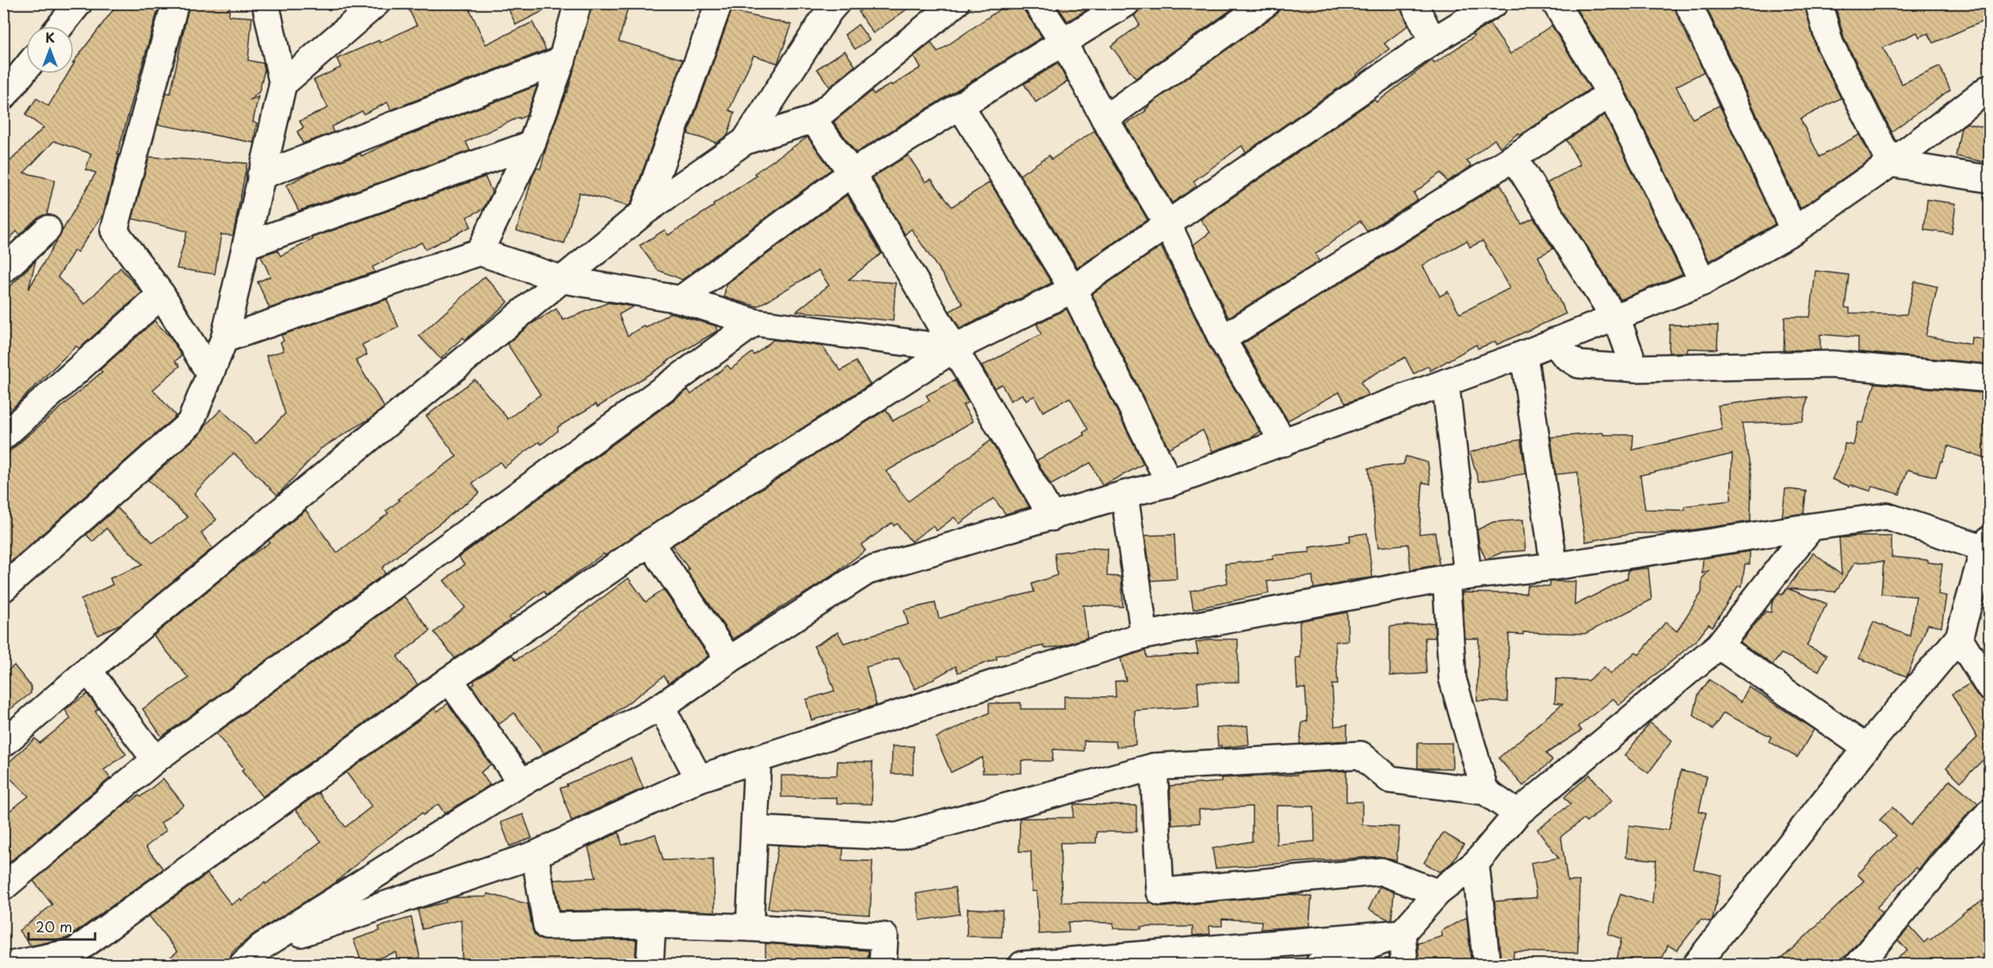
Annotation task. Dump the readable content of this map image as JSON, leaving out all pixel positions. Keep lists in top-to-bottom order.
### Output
{
  "scale_bar": "20 m",
  "north": "top"
}
